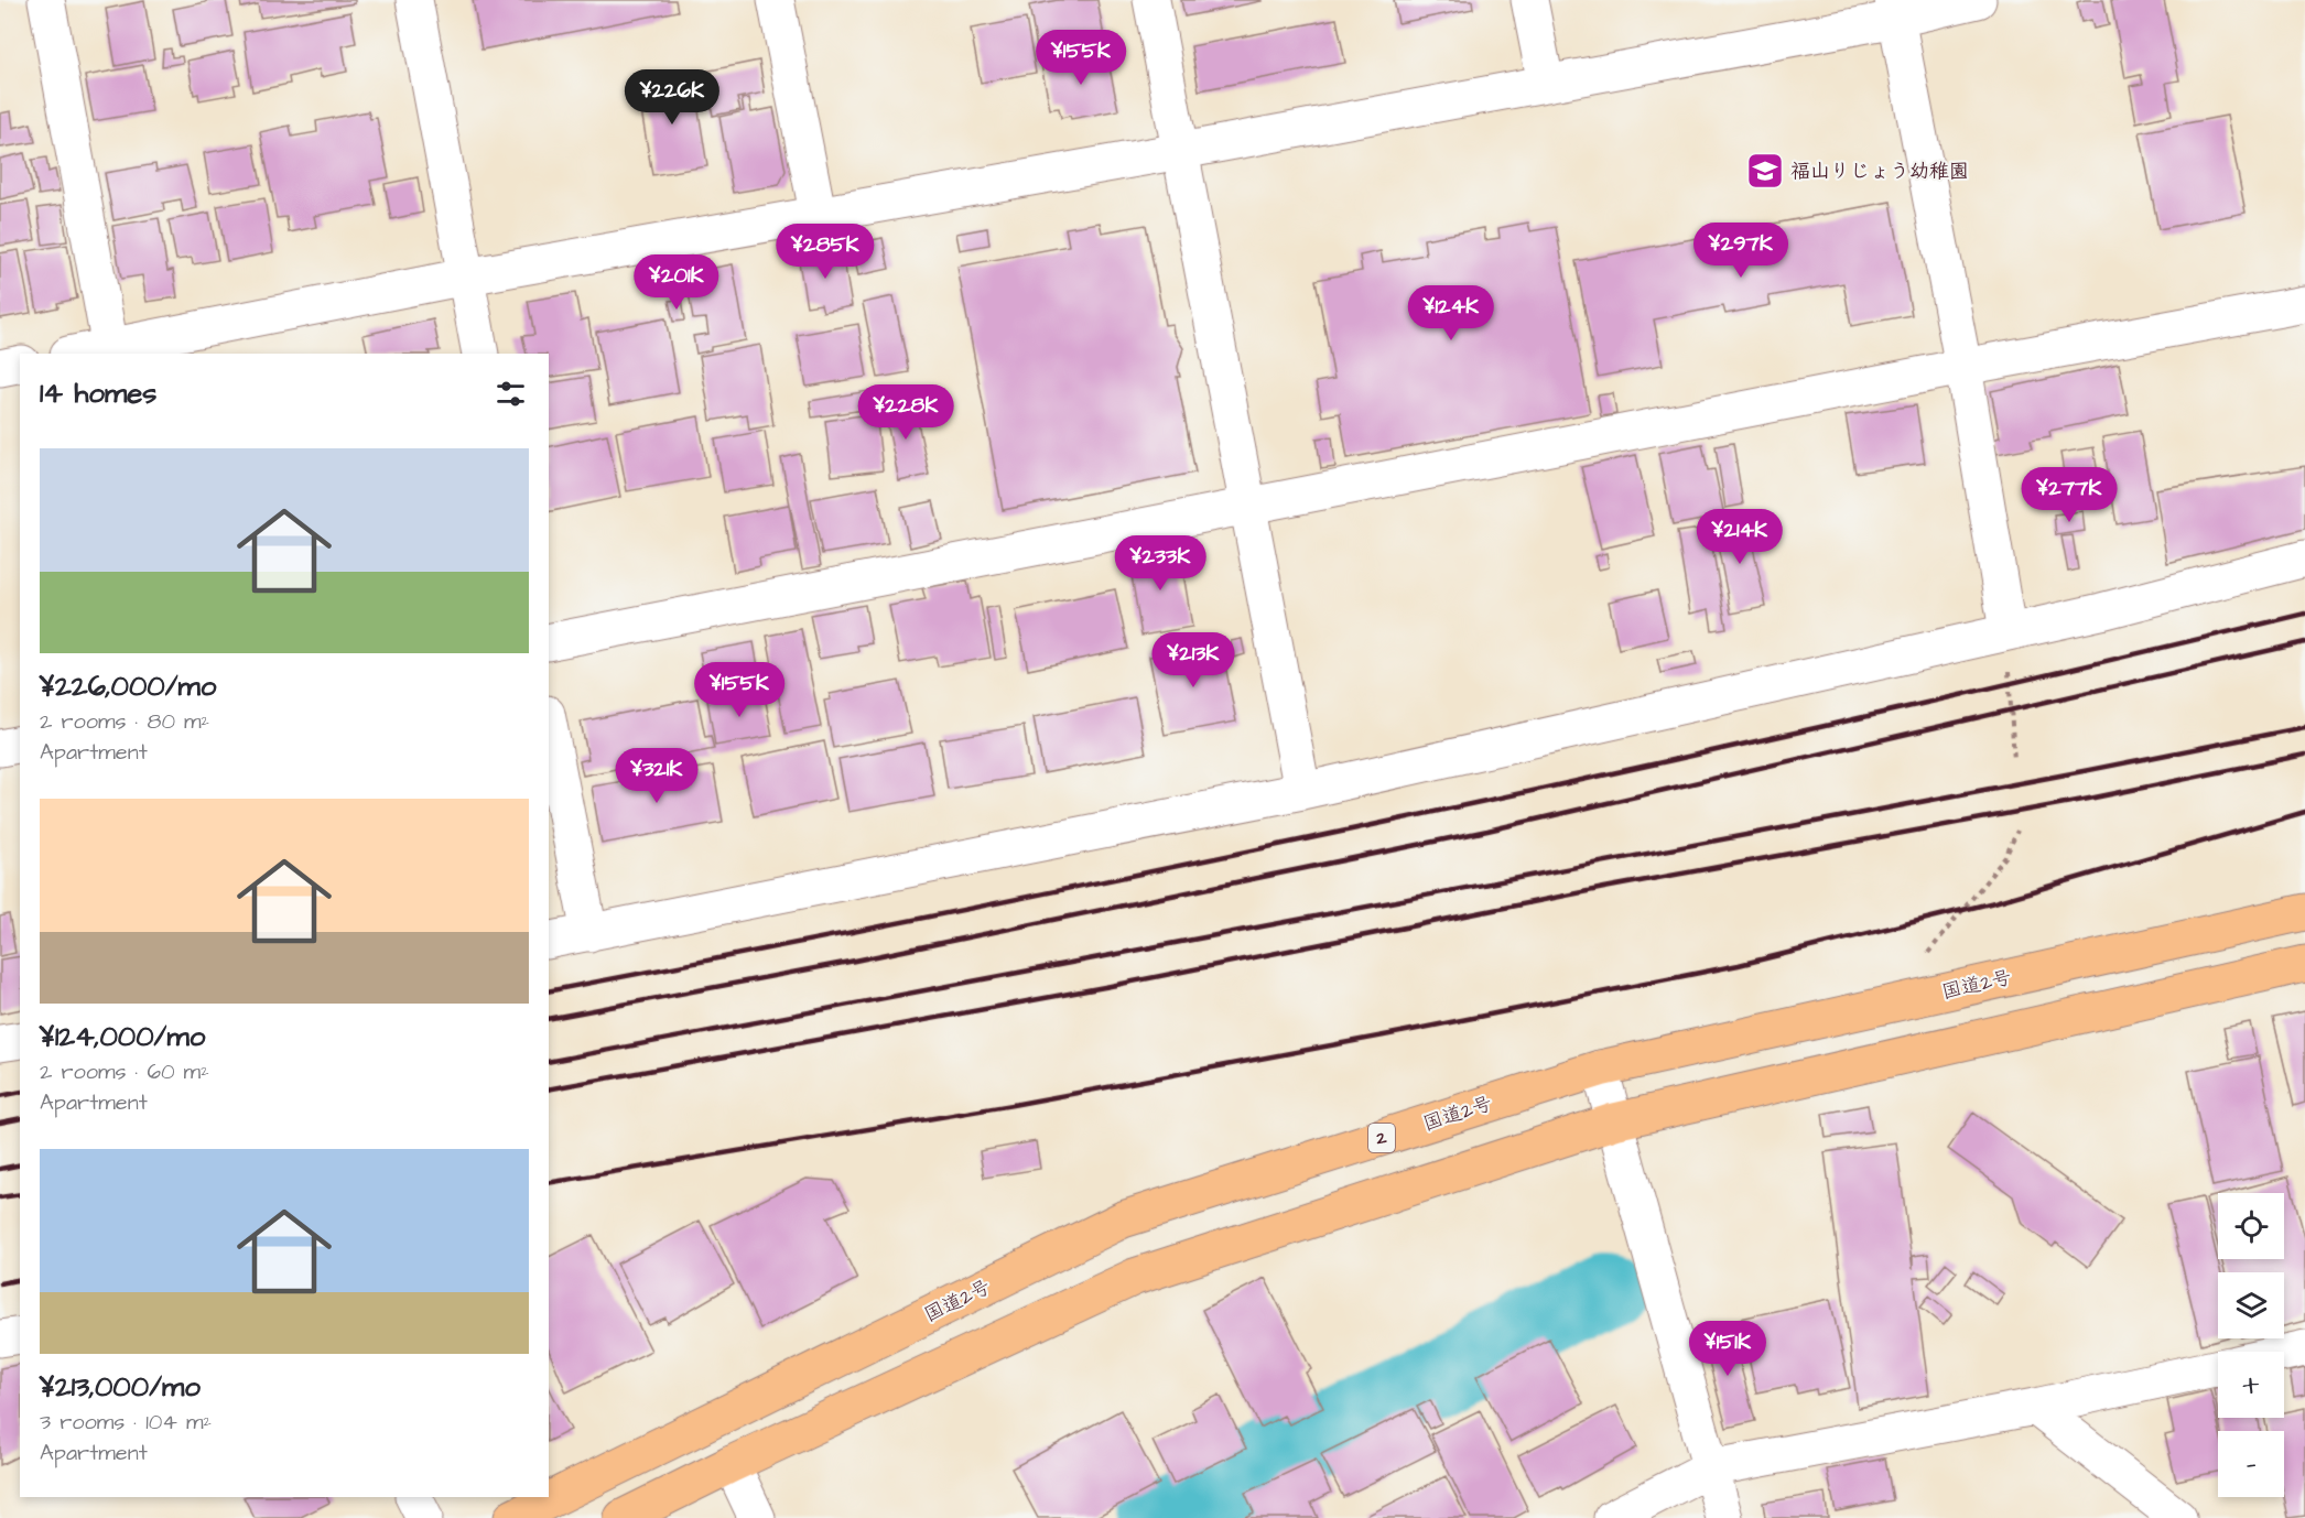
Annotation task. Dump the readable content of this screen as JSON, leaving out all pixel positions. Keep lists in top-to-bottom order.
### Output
{
  "streets": {
    "highway": ["国道2号", "2"]
  },
  "places": {
    "school or university": ["福山りじょう幼稚園"]
  },
  "page": {
    "price": [
      "¥155K",
      "¥226K",
      "¥297K",
      "¥285K",
      "¥201K",
      "¥124K",
      "¥228K",
      "¥277K",
      "¥214K",
      "¥233K",
      "¥213K",
      "¥155K",
      "¥321K",
      "¥151K"
    ],
    "heading": "14 homes",
    "list": [
      {
        "name": "¥226,000/mo",
        "note": "2 rooms · 80 m² · Apartment"
      },
      {
        "name": "¥124,000/mo",
        "note": "2 rooms · 60 m² · Apartment"
      },
      {
        "name": "¥213,000/mo",
        "note": "3 rooms · 104 m² · Apartment"
      }
    ],
    "map_buttons": ["+", "−"]
  }
}
